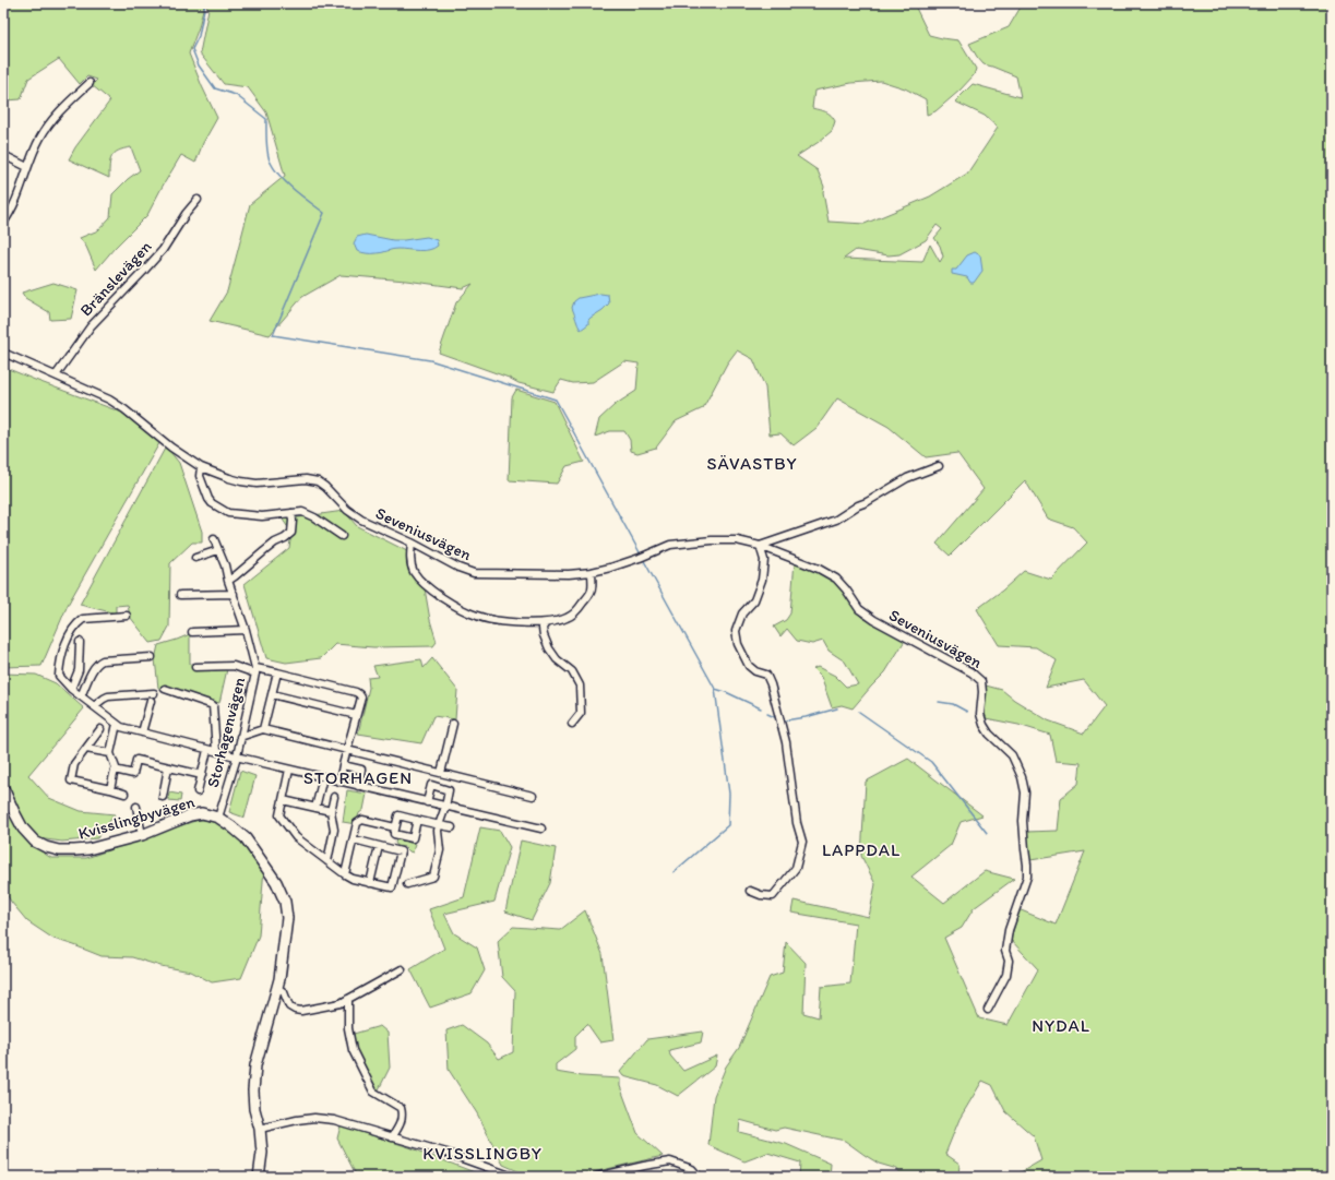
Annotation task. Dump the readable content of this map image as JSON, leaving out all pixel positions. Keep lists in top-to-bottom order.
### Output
{
  "streets": {
    "street": [
      "Bränslevägen",
      "Seveniusvägen",
      "Storhagenvägen",
      "Kvisslingbyvägen"
    ]
  },
  "crossings": [
    ["Bränslevägen", "Seveniusvägen"],
    ["Storhagenvägen", "Kvisslingbyvägen"]
  ],
  "districts": [
    "SÄVASTBY",
    "STORHAGEN",
    "LAPPDAL",
    "NYDAL",
    "KVISSLINGBY"
  ]
}
